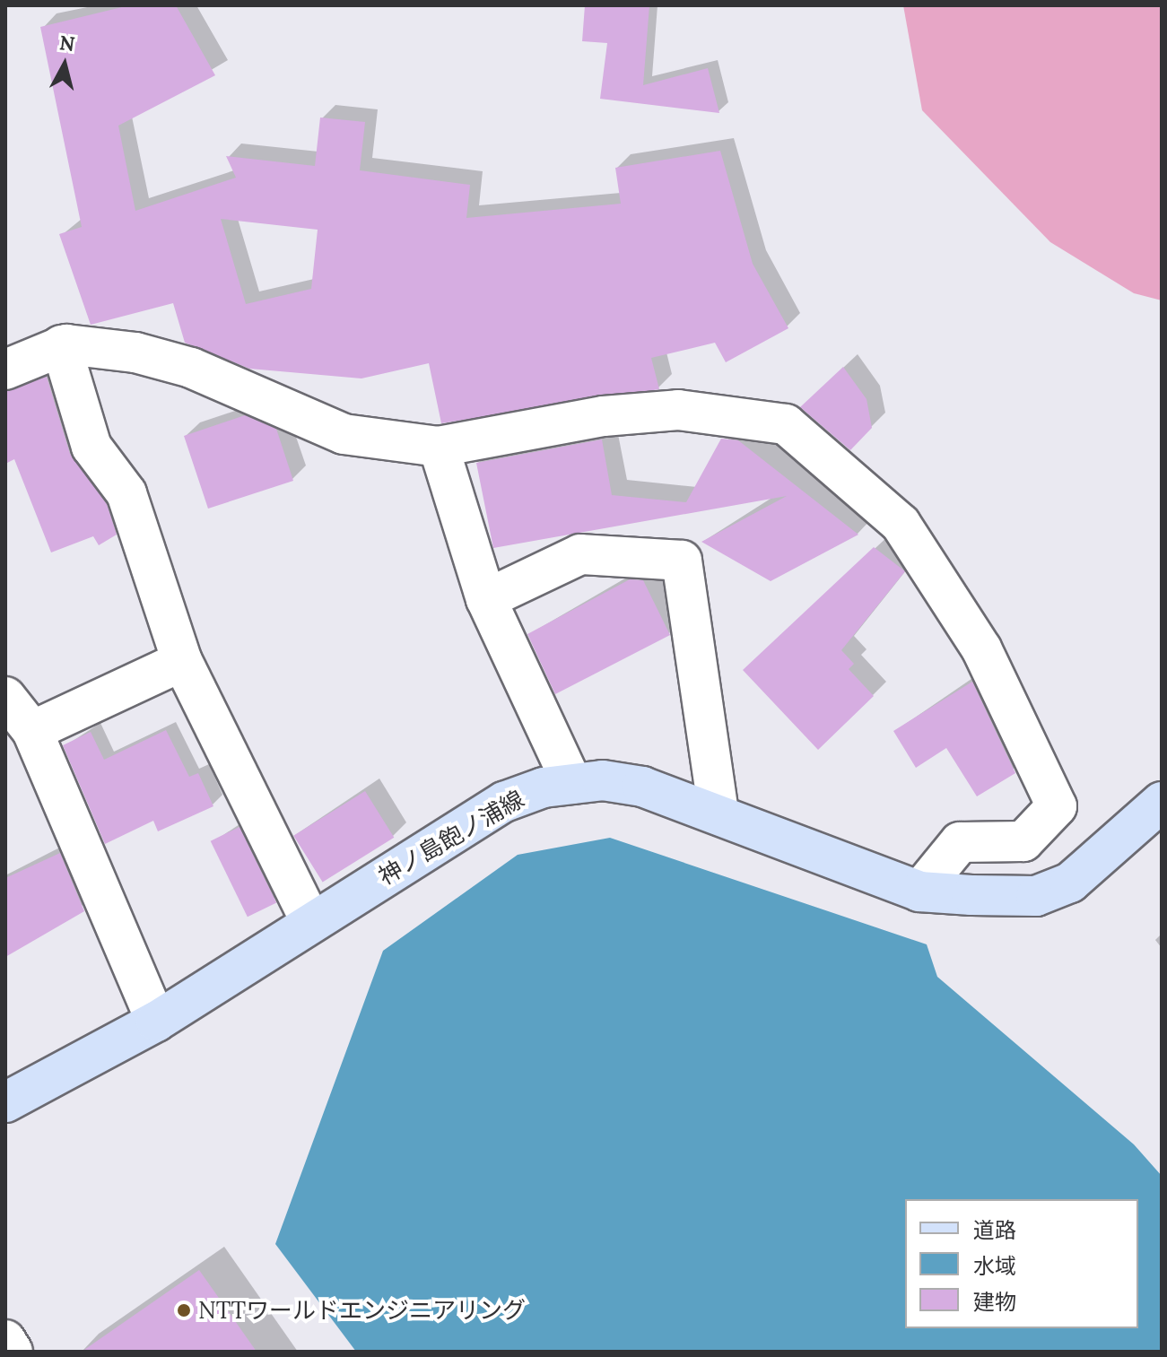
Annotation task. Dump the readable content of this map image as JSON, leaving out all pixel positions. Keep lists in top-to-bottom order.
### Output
{
  "streets": {
    "main road": ["神ノ島飽ノ浦線"]
  },
  "places": ["NTTワールドエンジニアリング"],
  "legend": ["道路", "水域", "建物"],
  "north": "top"
}
